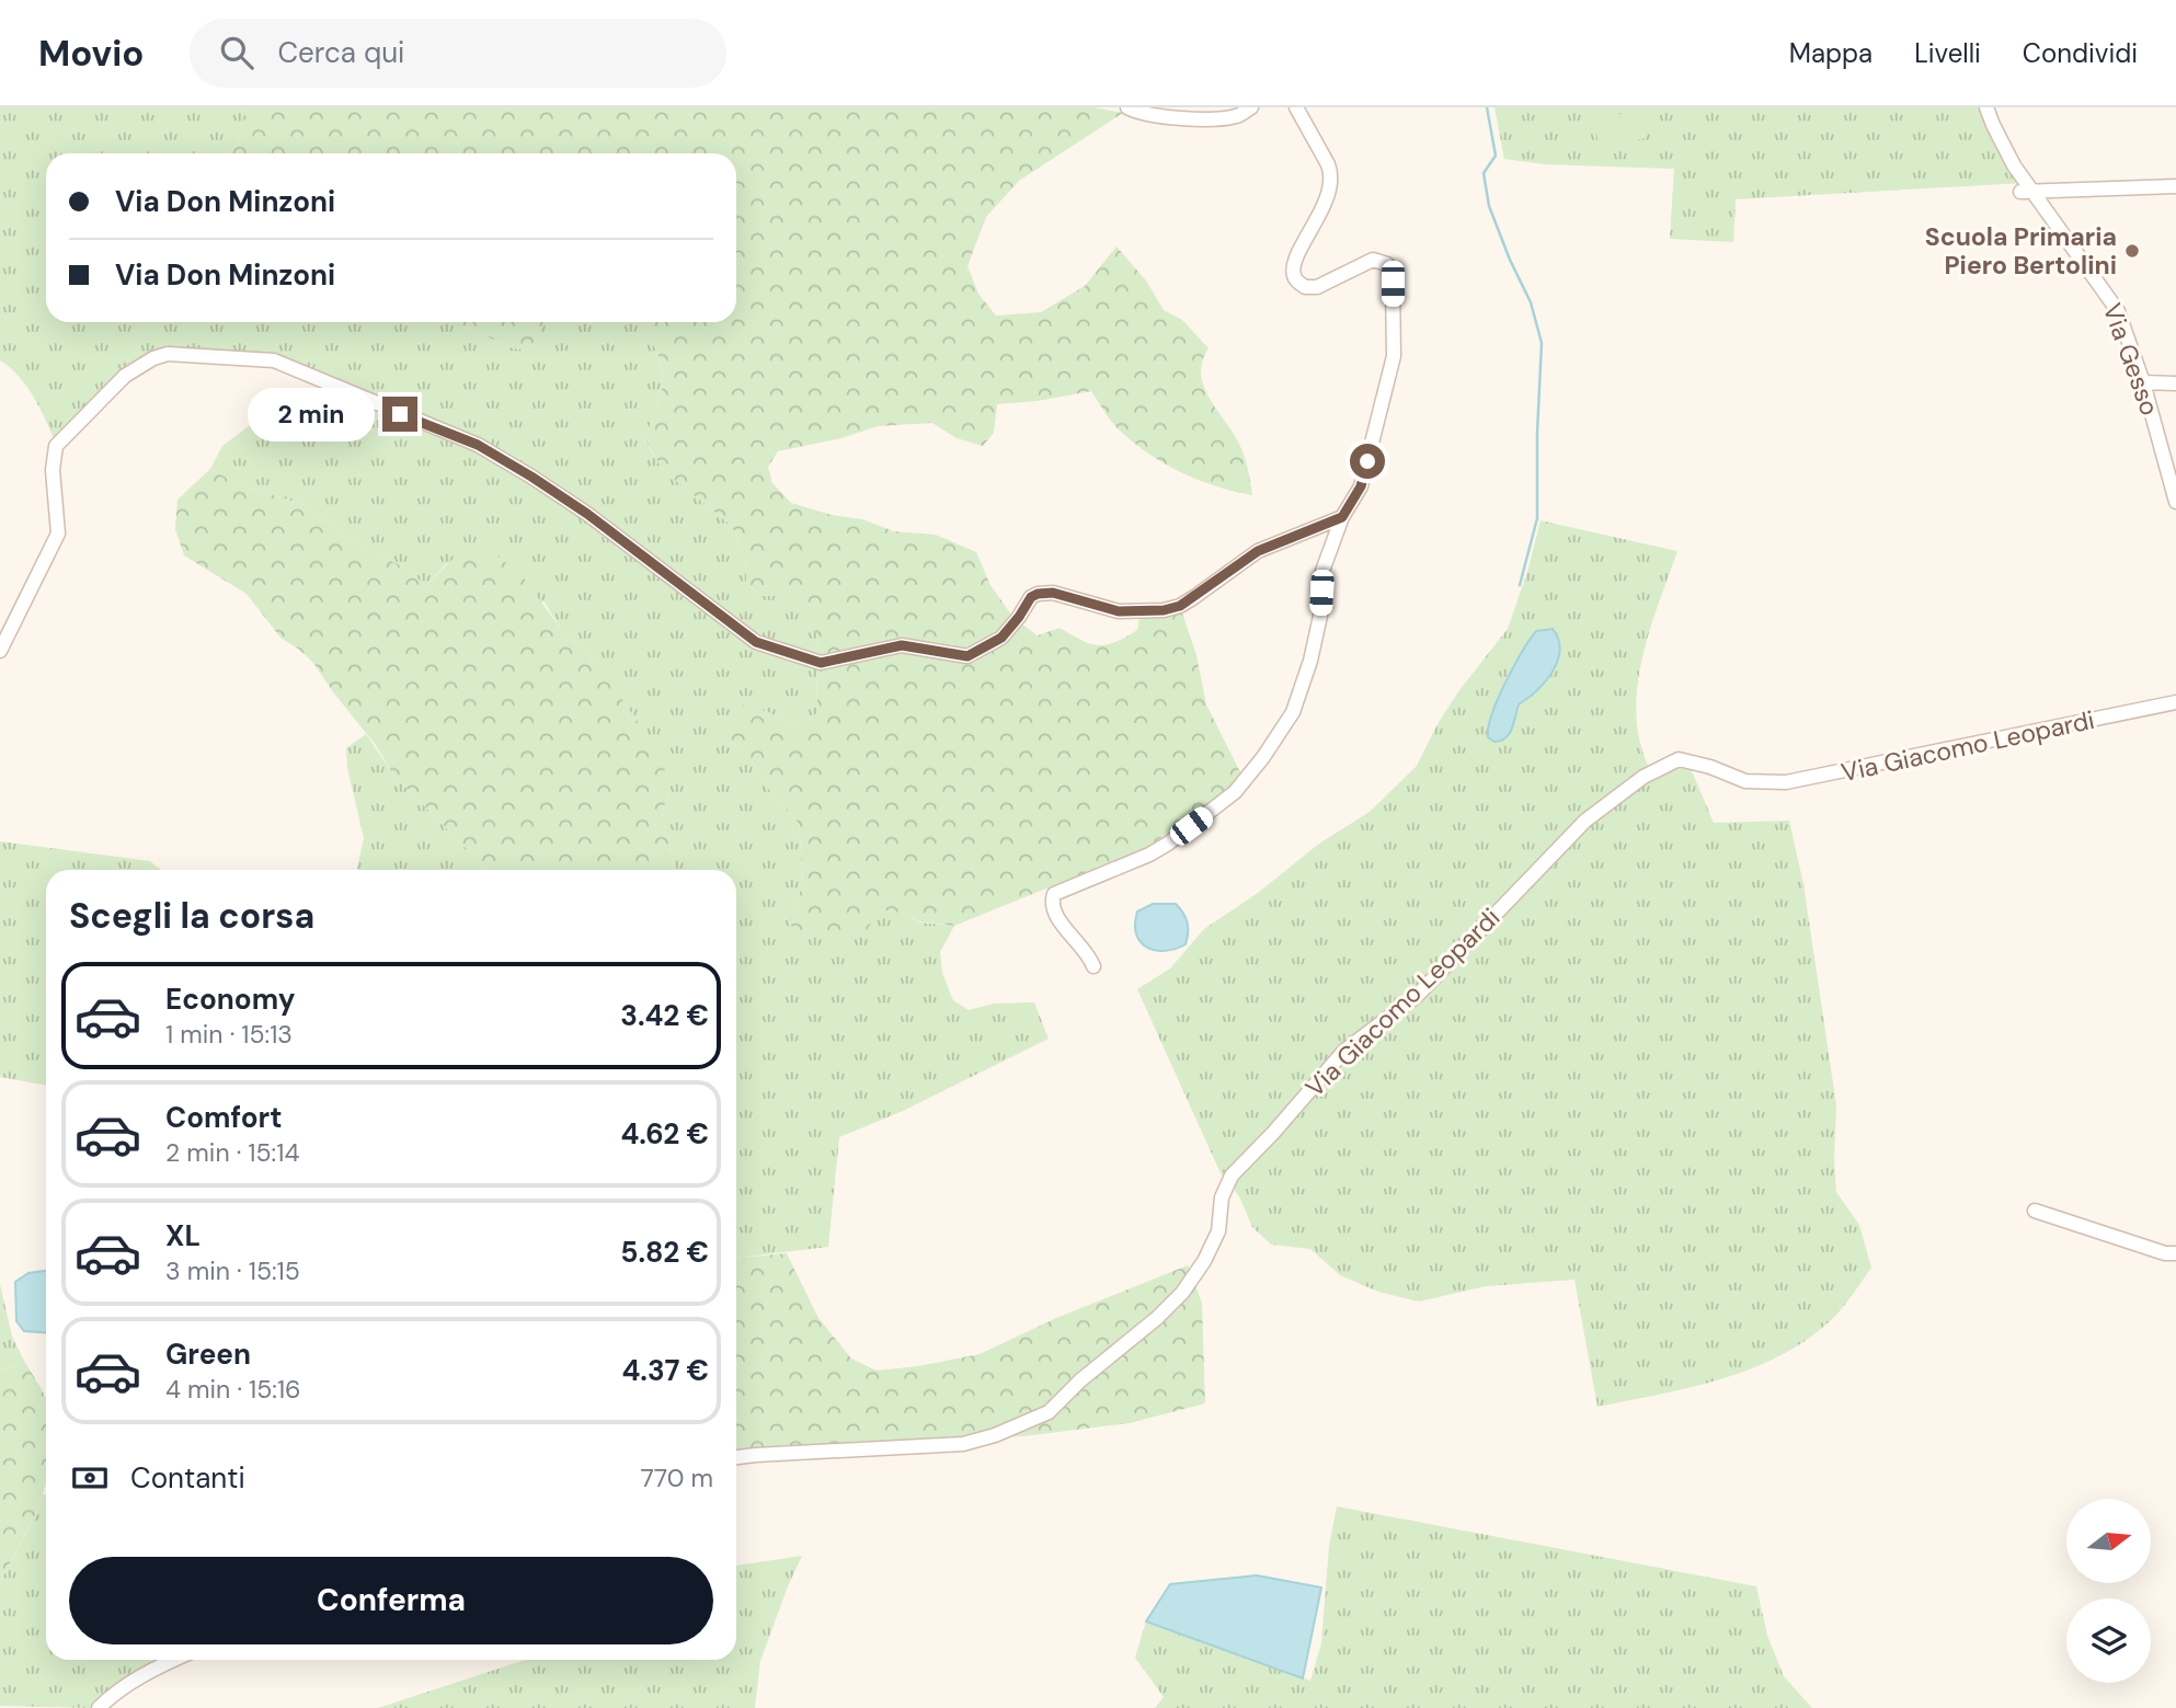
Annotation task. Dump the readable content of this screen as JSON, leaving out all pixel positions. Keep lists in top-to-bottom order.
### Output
{
  "streets": {
    "street": ["Via Gesso", "Via Giacomo Leopardi"]
  },
  "places": ["Scuola Primaria Piero Bertolini"],
  "north": "right",
  "page": {
    "header": "Movio",
    "search": "Cerca qui",
    "nav": ["Mappa", "Livelli", "Condividi"],
    "banner": ["Via Don Minzoni", "Via Don Minzoni"],
    "bubble": "2 min",
    "heading": "Scegli la corsa",
    "list": [
      {
        "name": "Economy",
        "note": "1 min · 15:13",
        "value": "3.42 €"
      },
      {
        "name": "Comfort",
        "note": "2 min · 15:14",
        "value": "4.62 €"
      },
      {
        "name": "XL",
        "note": "3 min · 15:15",
        "value": "5.82 €"
      },
      {
        "name": "Green",
        "note": "4 min · 15:16",
        "value": "4.37 €"
      }
    ],
    "pay": ["Contanti", "770 m"],
    "buttons": "Conferma"
  }
}
